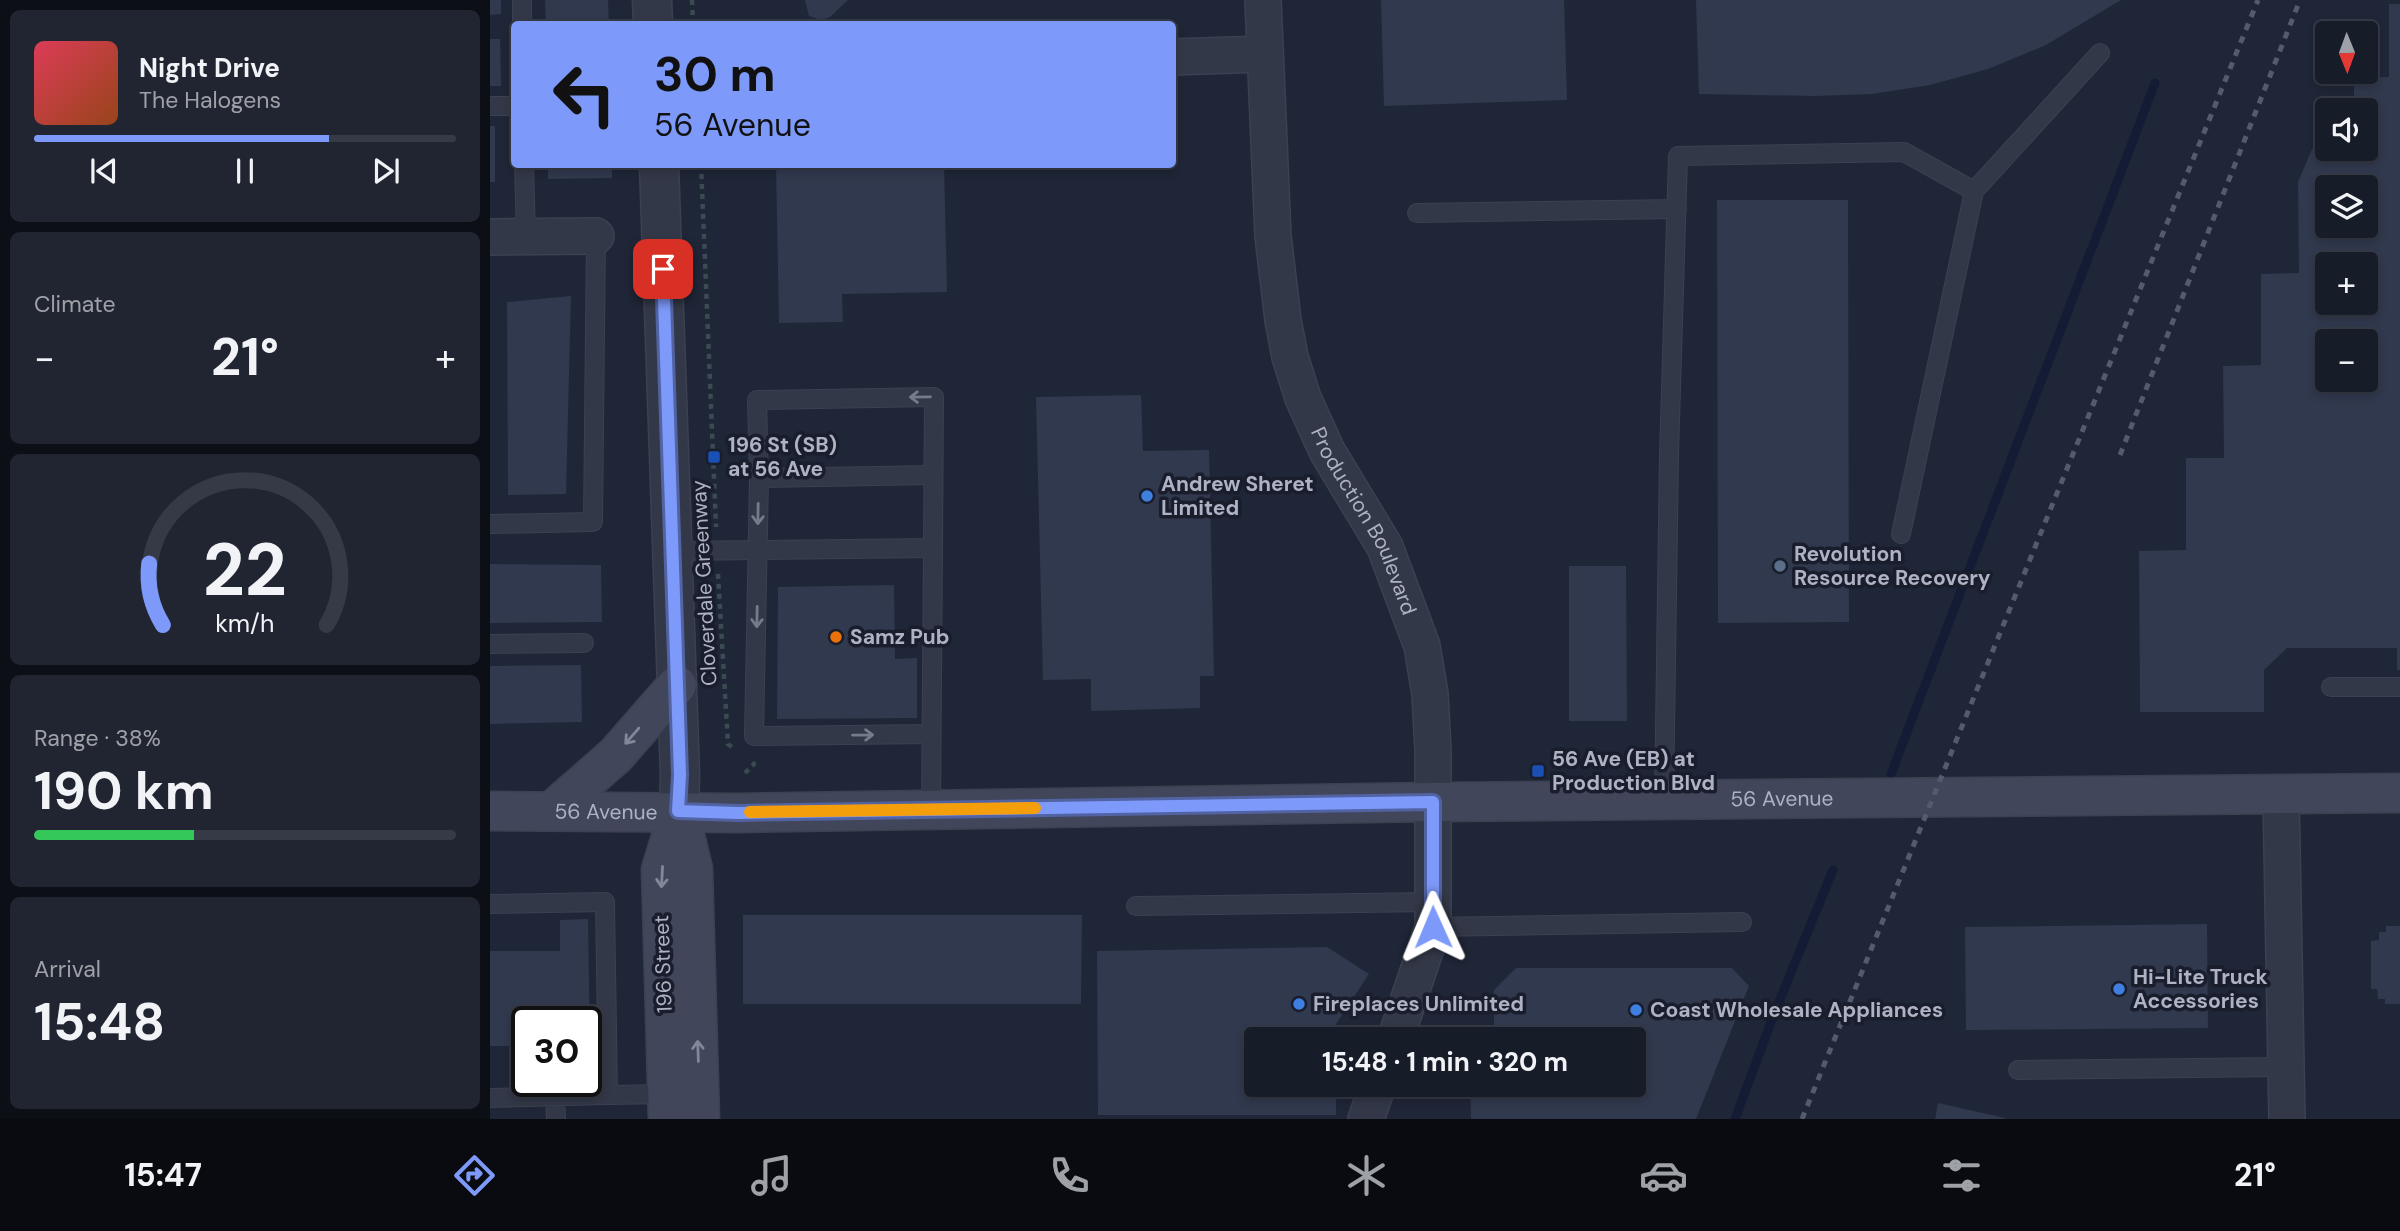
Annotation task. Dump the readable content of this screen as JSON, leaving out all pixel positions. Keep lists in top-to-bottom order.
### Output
{
  "streets": {
    "main road": ["56 Avenue", "196 Street"],
    "street": ["Production Boulevard"],
    "path": ["Cloverdale Greenway"]
  },
  "crossings": [
    ["Production Boulevard", "56 Avenue"],
    ["56 Avenue", "196 Street"]
  ],
  "places": {
    "transit": ["196 St (SB) at 56 Ave", "56 Ave (EB) at Production Blvd"],
    "other": [
      "Andrew Sheret Limited",
      "Revolution Resource Recovery",
      "Samz Pub",
      "Hi-Lite Truck Accessories",
      "Fireplaces Unlimited",
      "Coast Wholesale Appliances"
    ]
  },
  "north": "bottom",
  "page": {
    "map_buttons": ["+", "−"],
    "turn": ["30 m", "56 Avenue"],
    "song": ["Night Drive", "The Halogens"],
    "tile": [
      "Climate",
      ["Range · 38%", "190 km"],
      ["Arrival", "15:48"]
    ],
    "heat": ["−", "21°", "+"],
    "limit": "30",
    "trip": "15:48 · 1 min · 320 m",
    "tabs": ["15:47", "21°"],
    "gauge": ["22", "km/h"]
  }
}
